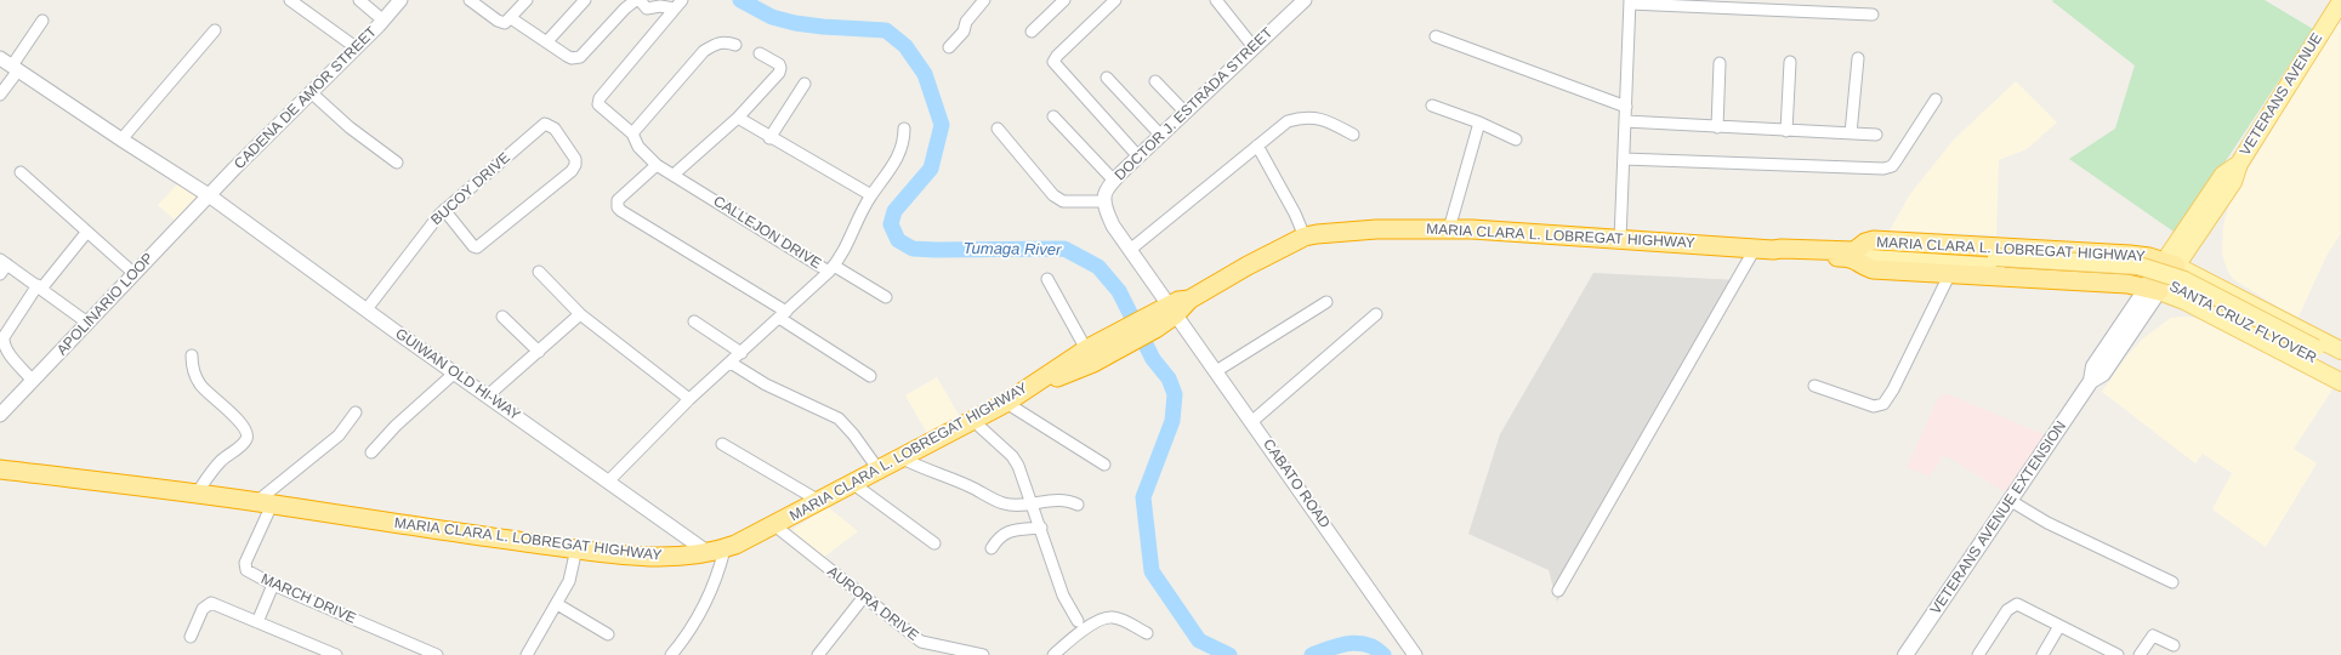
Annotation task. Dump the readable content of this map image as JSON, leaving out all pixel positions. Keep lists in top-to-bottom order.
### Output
{
  "streets": {
    "highway": ["MARIA CLARA L. LOBREGAT HIGHWAY"],
    "main road": ["VETERANS AVENUE", "SANTA CRUZ FLYOVER", "VETERANS AVENUE EXTENSION"],
    "street": [
      "CADENA DE AMOR STREET",
      "DOCTOR J. ESTRADA STREET",
      "BUCOY DRIVE",
      "CALLEJON DRIVE",
      "APOLINARIO LOOP",
      "GUIWAN OLD HI-WAY",
      "CABATO ROAD",
      "MARCH DRIVE",
      "AURORA DRIVE"
    ]
  },
  "crossings": [
    ["VETERANS AVENUE", "MARIA CLARA L. LOBREGAT HIGHWAY"],
    ["VETERANS AVENUE", "VETERANS AVENUE EXTENSION"],
    ["CADENA DE AMOR STREET", "APOLINARIO LOOP"],
    ["CADENA DE AMOR STREET", "GUIWAN OLD HI-WAY"],
    ["BUCOY DRIVE", "GUIWAN OLD HI-WAY"],
    ["CALLEJON DRIVE", "GUIWAN OLD HI-WAY"],
    ["MARIA CLARA L. LOBREGAT HIGHWAY", "SANTA CRUZ FLYOVER"],
    ["MARIA CLARA L. LOBREGAT HIGHWAY", "GUIWAN OLD HI-WAY"],
    ["MARIA CLARA L. LOBREGAT HIGHWAY", "CABATO ROAD"],
    ["MARIA CLARA L. LOBREGAT HIGHWAY", "VETERANS AVENUE EXTENSION"],
    ["MARIA CLARA L. LOBREGAT HIGHWAY", "MARCH DRIVE"],
    ["MARIA CLARA L. LOBREGAT HIGHWAY", "AURORA DRIVE"],
    ["APOLINARIO LOOP", "GUIWAN OLD HI-WAY"]
  ],
  "water": ["Tumaga River"]
}
